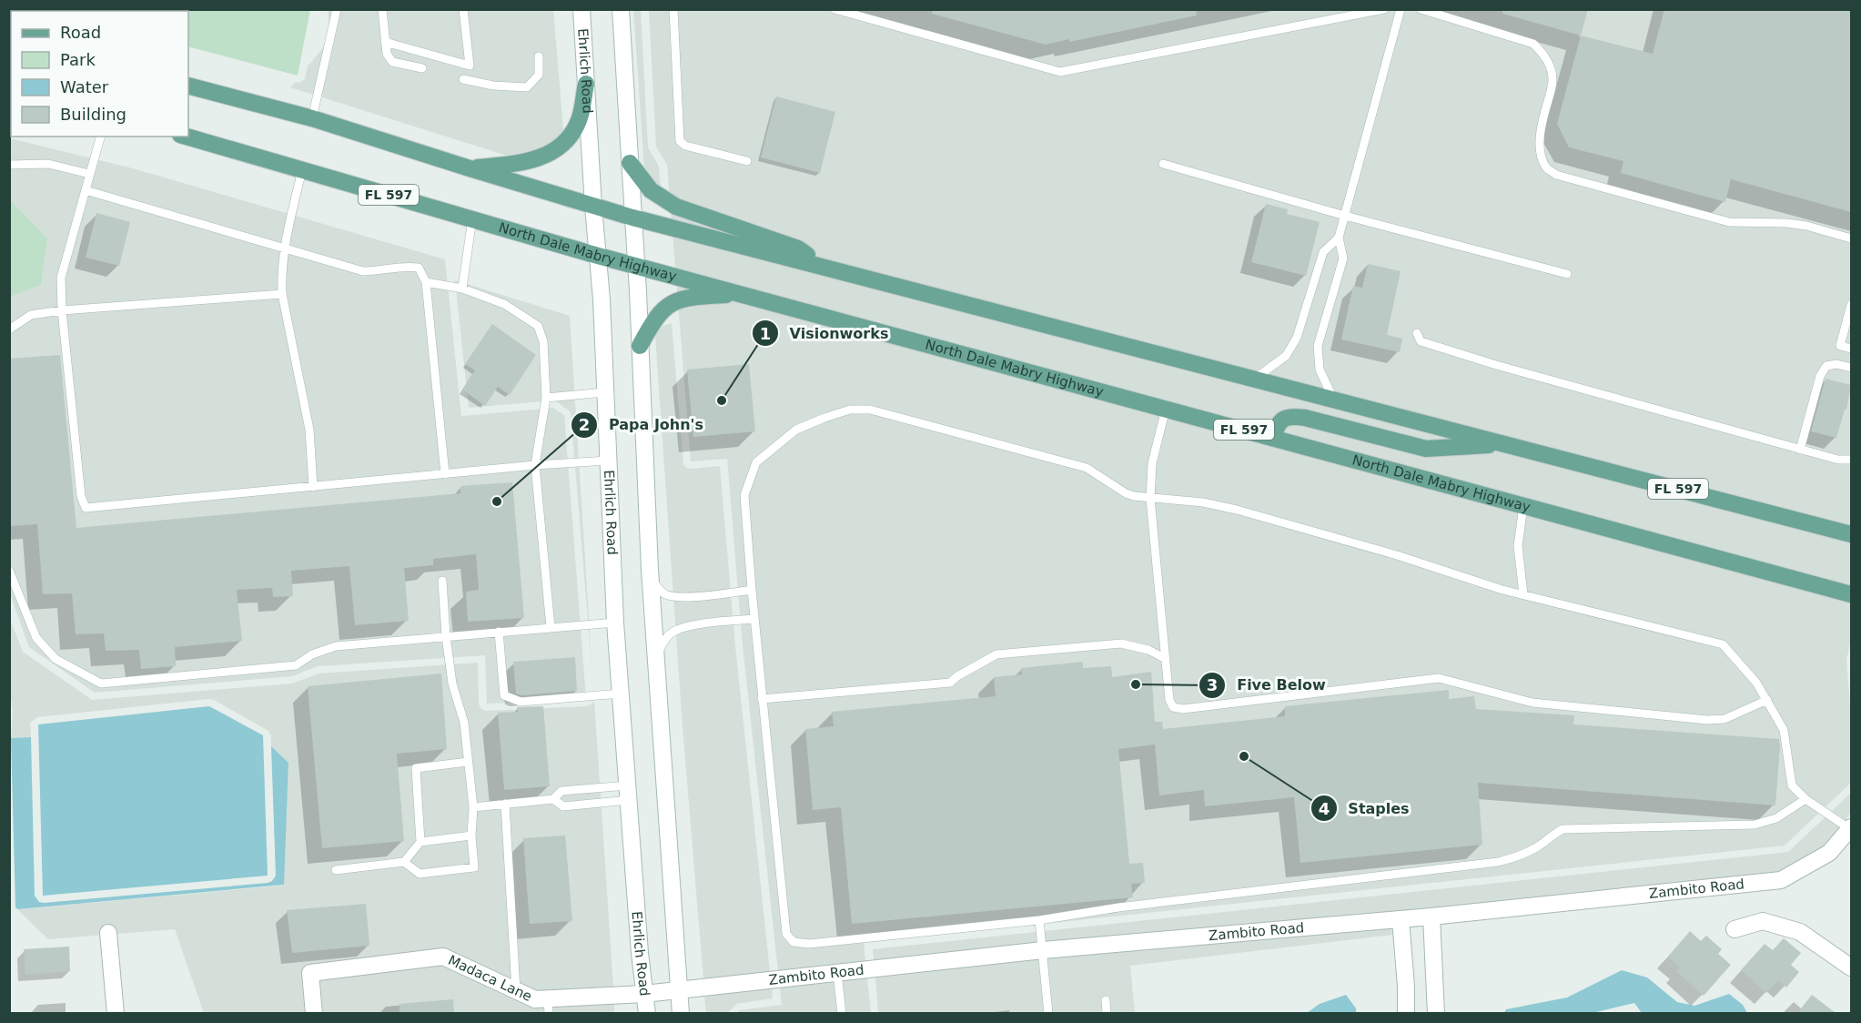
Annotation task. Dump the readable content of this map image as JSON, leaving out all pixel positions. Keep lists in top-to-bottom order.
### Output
{
  "streets": {
    "main road": ["FL 597", "North Dale Mabry Highway"],
    "street": ["Ehrlich Road", "Zambito Road", "Madaca Lane"]
  },
  "crossings": [
    ["Ehrlich Road", "FL 597"],
    ["Ehrlich Road", "North Dale Mabry Highway"],
    ["Ehrlich Road", "Zambito Road"],
    ["Ehrlich Road", "Madaca Lane"],
    ["Zambito Road", "Madaca Lane"]
  ],
  "places": [
    "Visionworks",
    "Papa John's",
    "Five Below",
    "Staples"
  ],
  "legend": [
    "Road",
    "Park",
    "Water",
    "Building"
  ]
}
